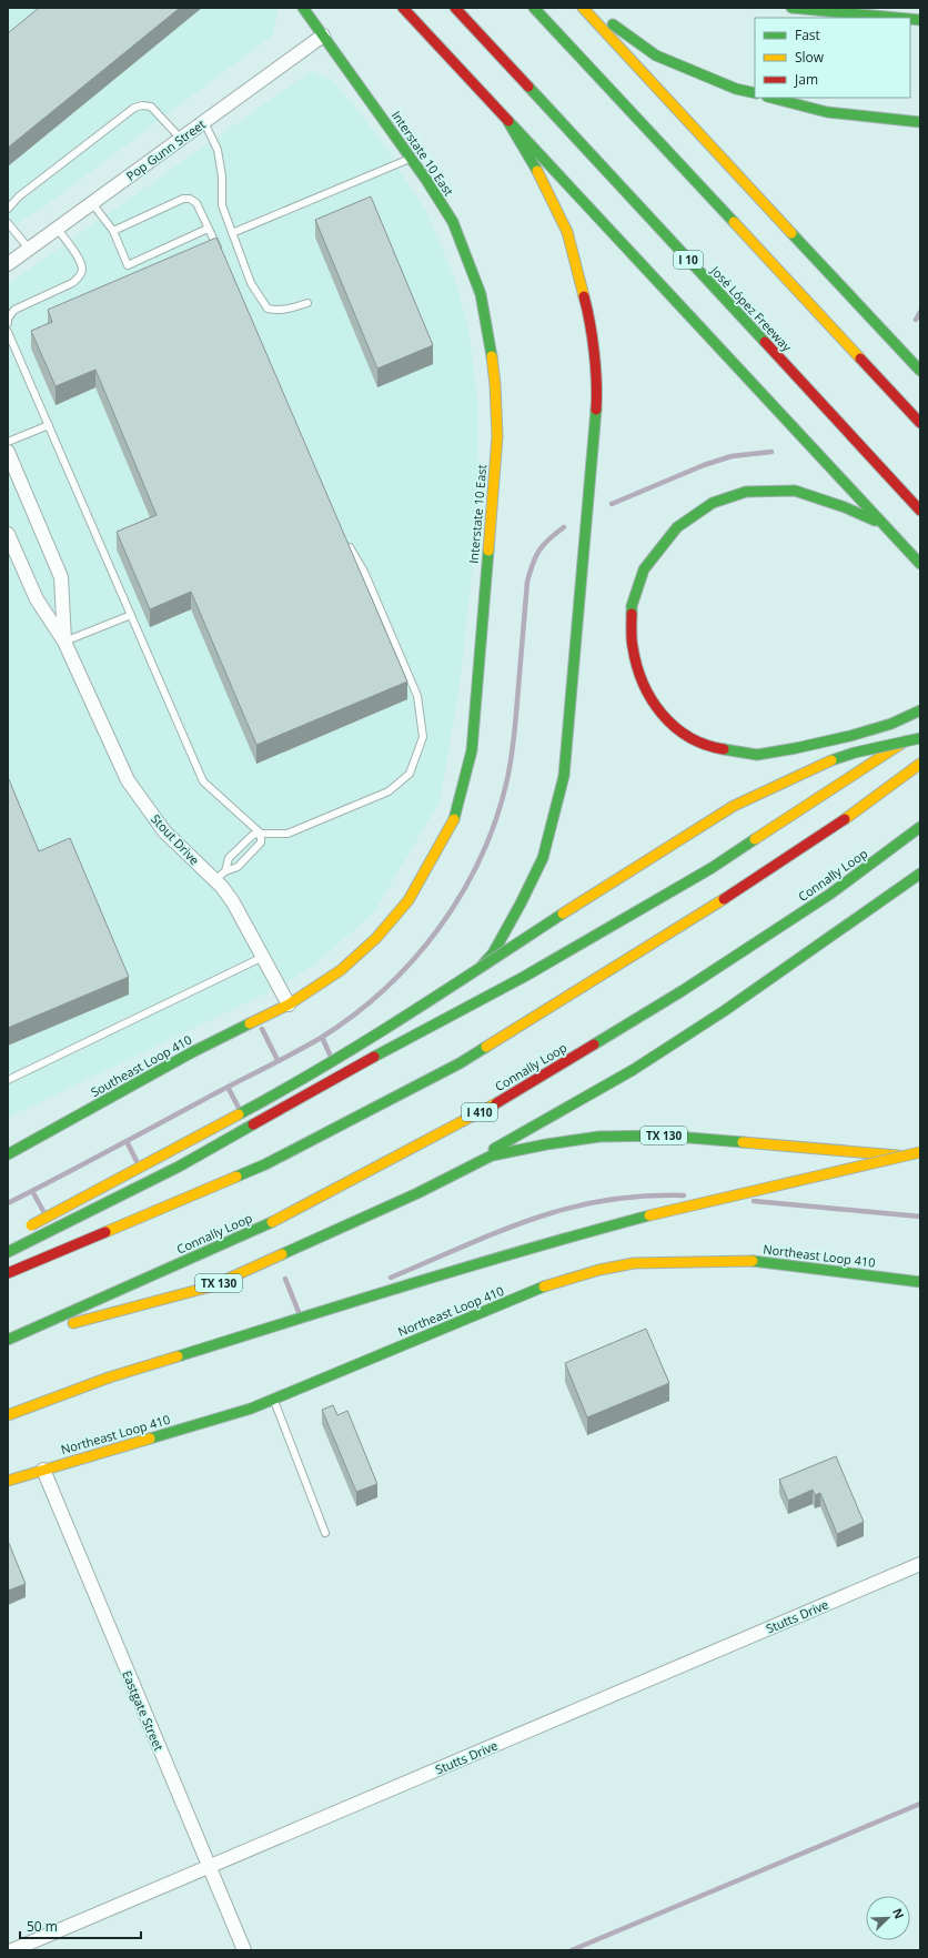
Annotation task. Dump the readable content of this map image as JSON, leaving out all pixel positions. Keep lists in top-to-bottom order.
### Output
{
  "streets": {
    "main road": [
      "Interstate 10 East",
      "I 10",
      "José López Freeway",
      "Connally Loop",
      "Southeast Loop 410",
      "I 410",
      "TX 130",
      "Northeast Loop 410"
    ],
    "street": [
      "Pop Gunn Street",
      "Stout Drive",
      "Stutts Drive",
      "Eastgate Street"
    ]
  },
  "crossings": [
    ["Pop Gunn Street", "Interstate 10 East"],
    ["Interstate 10 East", "Stout Drive"],
    ["Interstate 10 East", "Southeast Loop 410"],
    ["Stout Drive", "Southeast Loop 410"],
    ["Connally Loop", "TX 130"],
    ["Northeast Loop 410", "Eastgate Street"],
    ["Stutts Drive", "Eastgate Street"]
  ],
  "legend": ["Fast", "Slow", "Jam"],
  "scale_bar": "50 m",
  "north": "top right"
}
